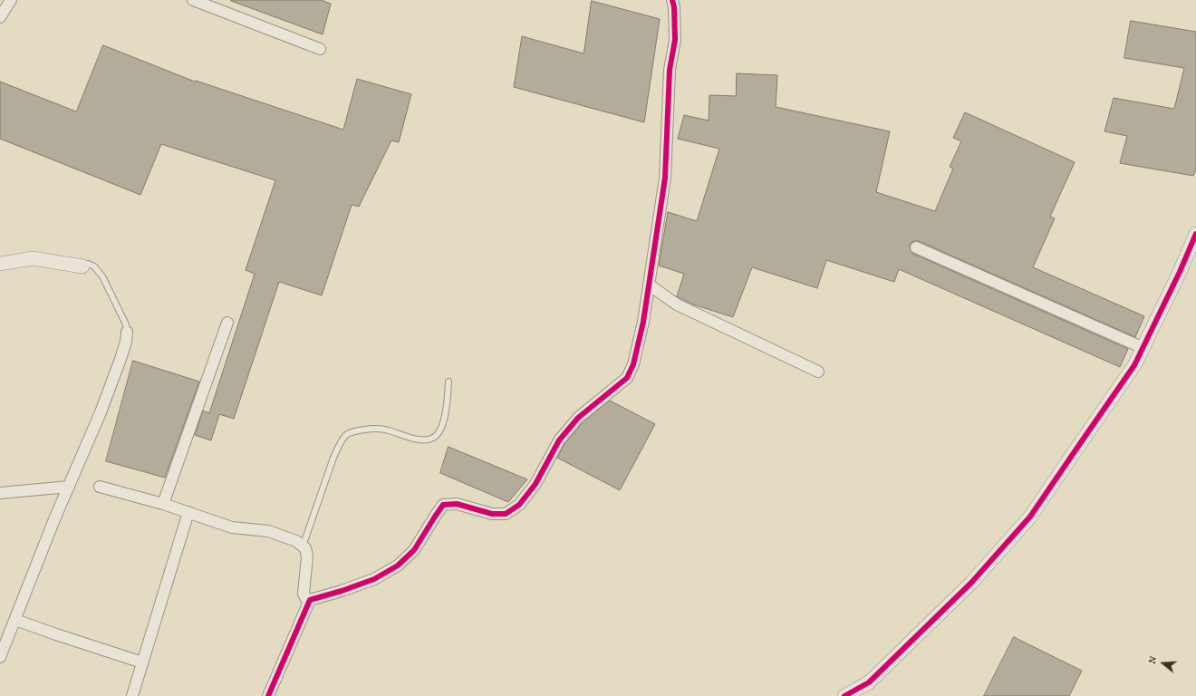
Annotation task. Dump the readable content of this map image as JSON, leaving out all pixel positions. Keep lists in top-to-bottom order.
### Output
{
  "north": "left"
}
